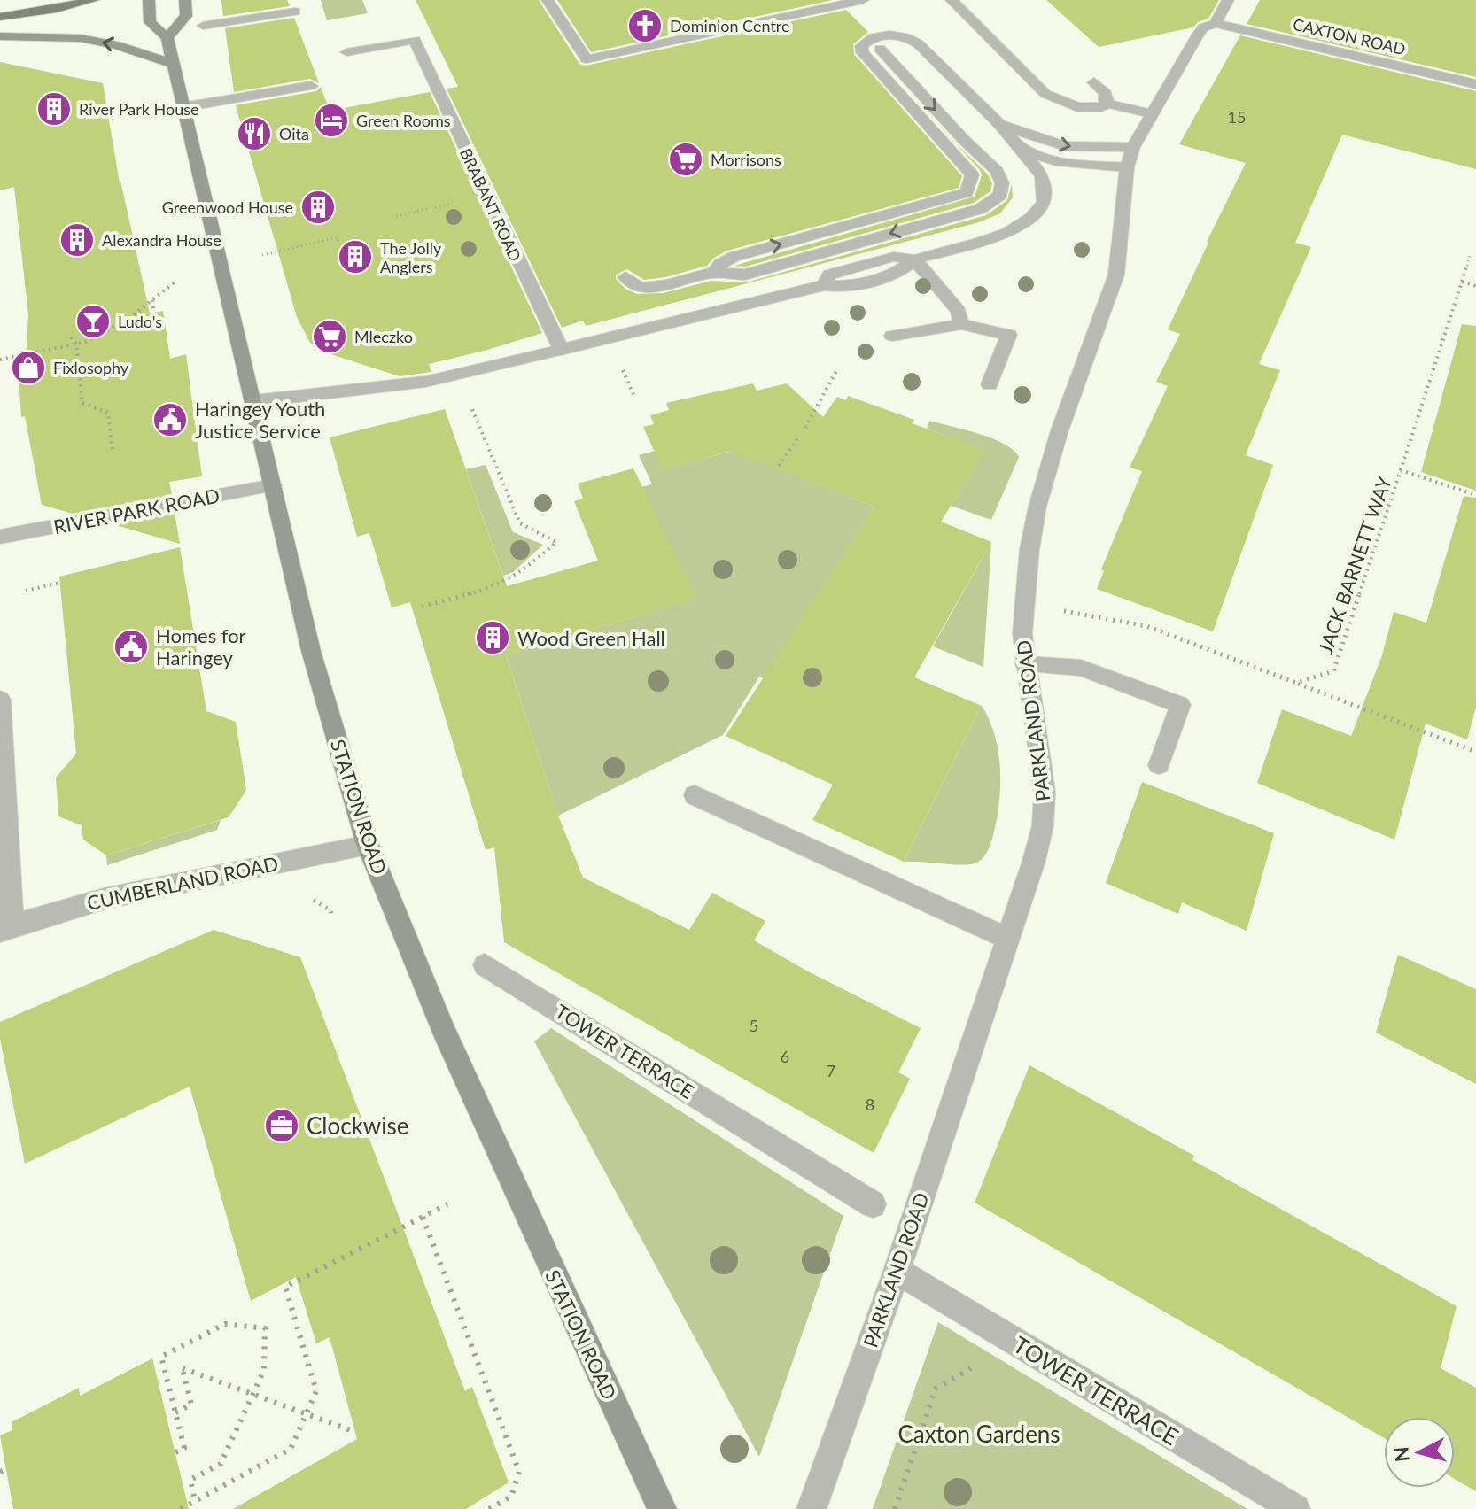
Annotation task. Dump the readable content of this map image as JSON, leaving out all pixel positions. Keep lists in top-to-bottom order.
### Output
{
  "streets": {
    "street": [
      "CAXTON ROAD",
      "BRABANT ROAD",
      "RIVER PARK ROAD",
      "PARKLAND ROAD",
      "STATION ROAD",
      "CUMBERLAND ROAD",
      "TOWER TERRACE"
    ],
    "path": ["JACK BARNETT WAY"]
  },
  "crossings": [
    ["CAXTON ROAD", "PARKLAND ROAD"],
    ["RIVER PARK ROAD", "STATION ROAD"],
    ["PARKLAND ROAD", "TOWER TERRACE"],
    ["STATION ROAD", "CUMBERLAND ROAD"]
  ],
  "parks": ["Caxton Gardens"],
  "places": {
    "church": ["Dominion Centre"],
    "building": [
      "River Park House",
      "Greenwood House",
      "Alexandra House",
      "The Jolly Anglers",
      "Wood Green Hall"
    ],
    "hotel": ["Green Rooms"],
    "restaurant": ["Oita"],
    "supermarket": ["Morrisons", "Mleczko"],
    "bar": ["Ludo's"],
    "shop": ["Fixlosophy"],
    "public building": ["Haringey Youth Justice Service", "Homes for Haringey"],
    "office": ["Clockwise"]
  },
  "house_numbers": [
    "15",
    "5",
    "6",
    "7",
    "8"
  ],
  "north": "left"
}
